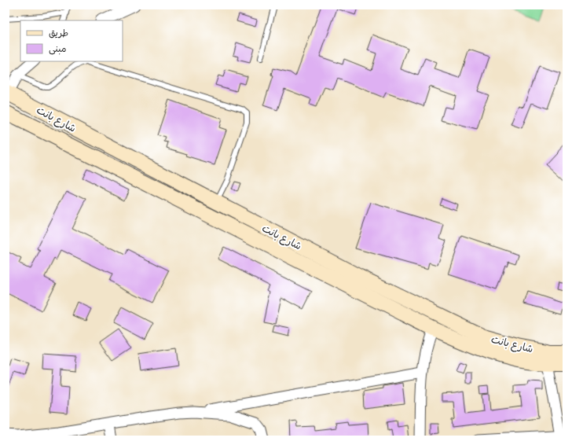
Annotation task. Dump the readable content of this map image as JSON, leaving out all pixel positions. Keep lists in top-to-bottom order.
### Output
{
  "streets": {
    "main road": ["شارع بانت"]
  },
  "legend": ["طريق", "مبنى"]
}
